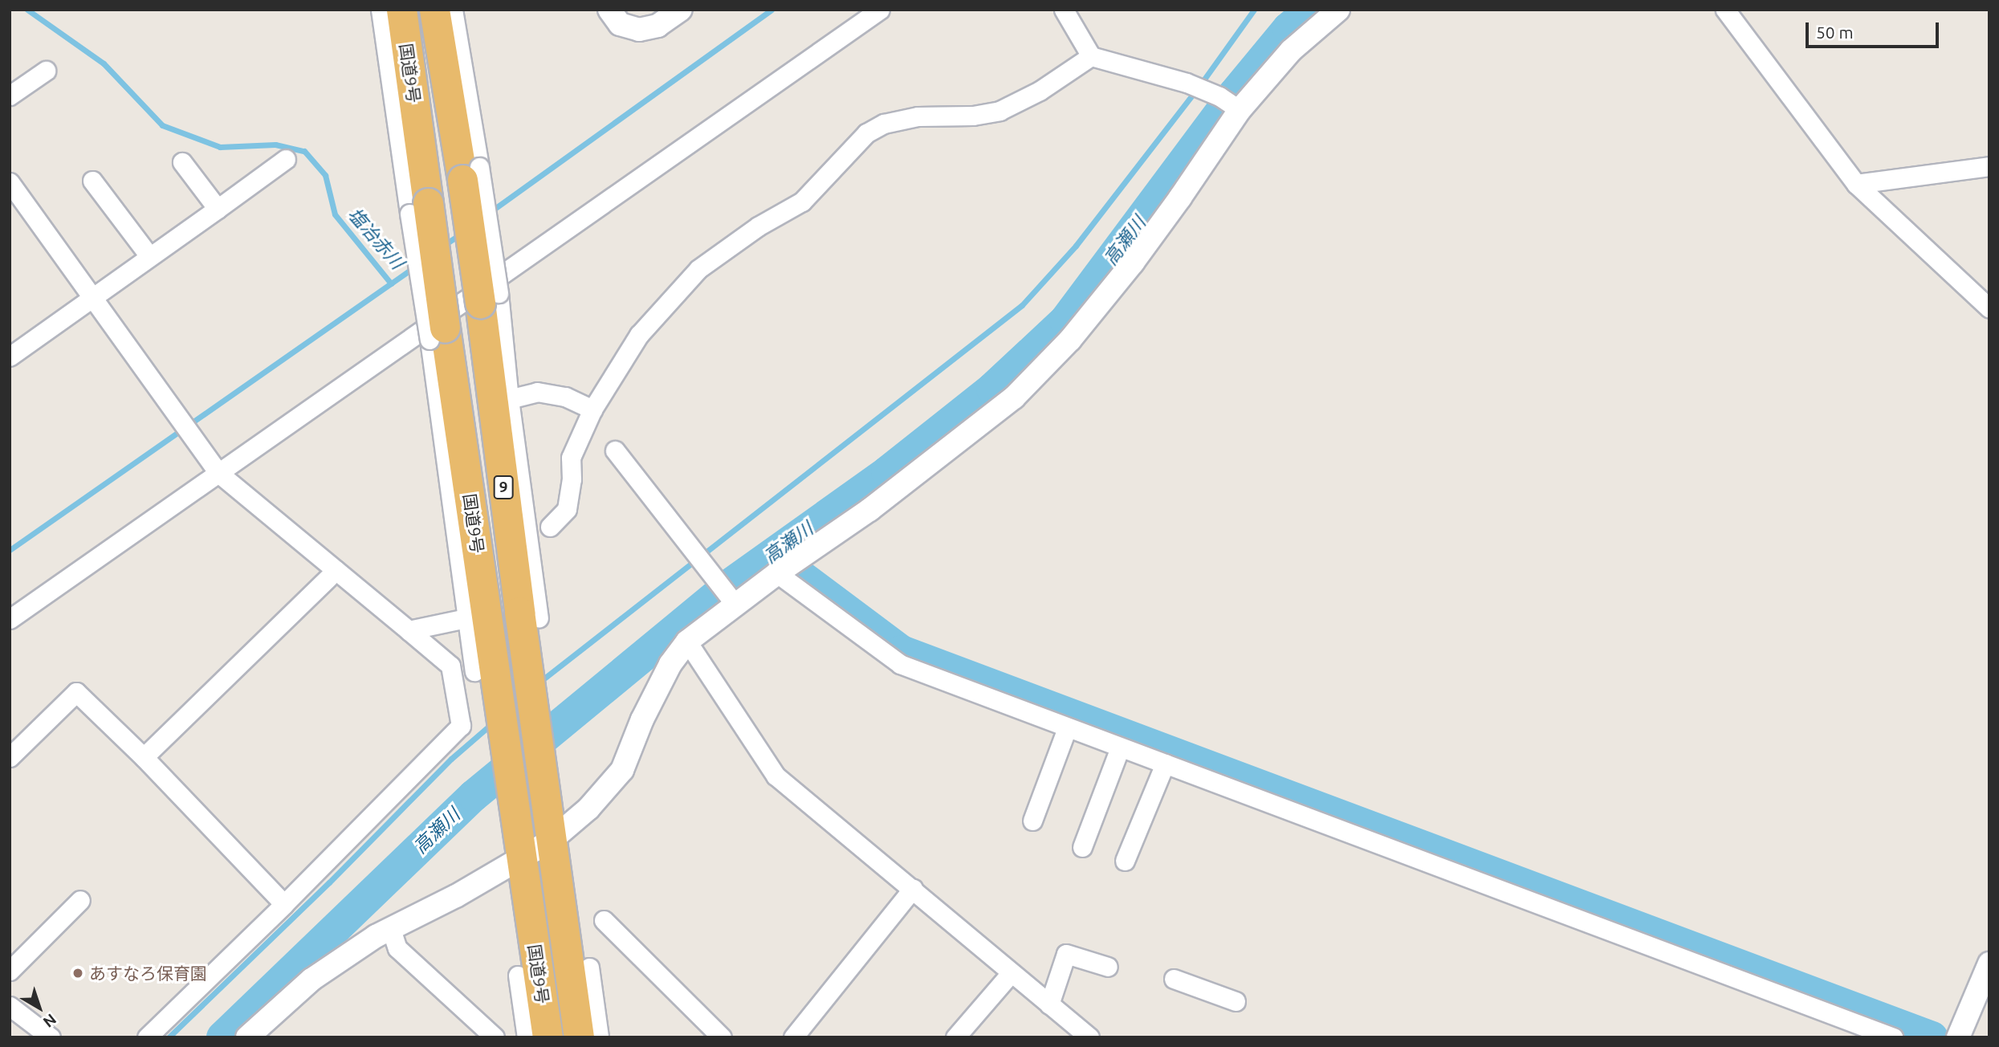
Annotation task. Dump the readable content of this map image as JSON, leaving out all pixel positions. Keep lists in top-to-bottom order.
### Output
{
  "streets": {
    "highway": ["国道9号", "9"]
  },
  "water": ["塩冶赤川", "高瀬川"],
  "places": ["あすなろ保育園"],
  "scale_bar": "50 m",
  "north": "bottom right"
}
